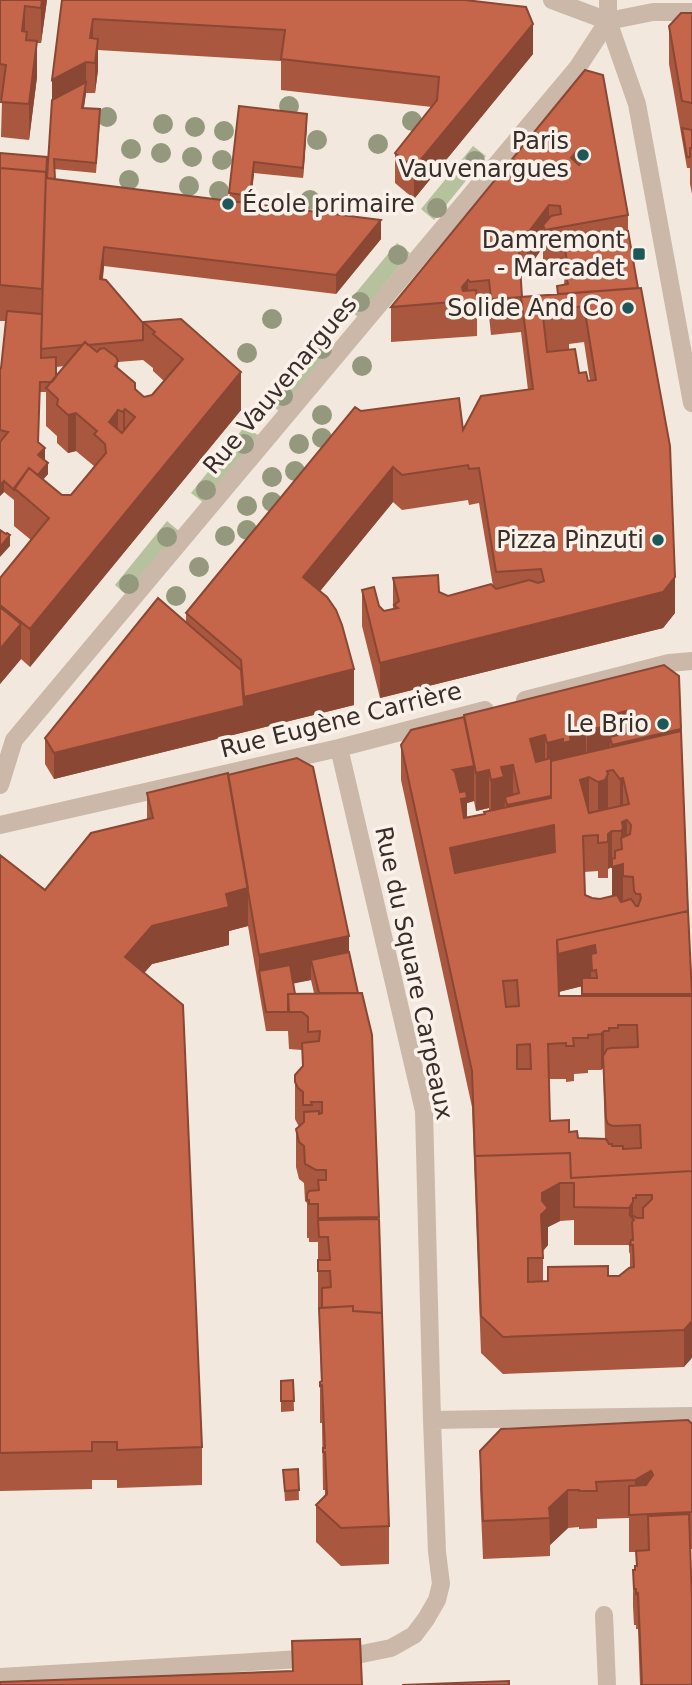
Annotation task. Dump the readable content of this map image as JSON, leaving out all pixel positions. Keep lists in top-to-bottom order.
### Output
{
  "streets": {
    "street": ["Rue Vauvenargues", "Rue Eugène Carrière", "Rue du Square Carpeaux"]
  },
  "crossings": [
    ["Rue Eugène Carrière", "Rue du Square Carpeaux"]
  ],
  "places": {
    "other": [
      "Paris Vauvenargues",
      "École primaire",
      "Solide And Co",
      "Pizza Pinzuti",
      "Le Brio"
    ],
    "transit": ["Damremont - Marcadet"]
  }
}
